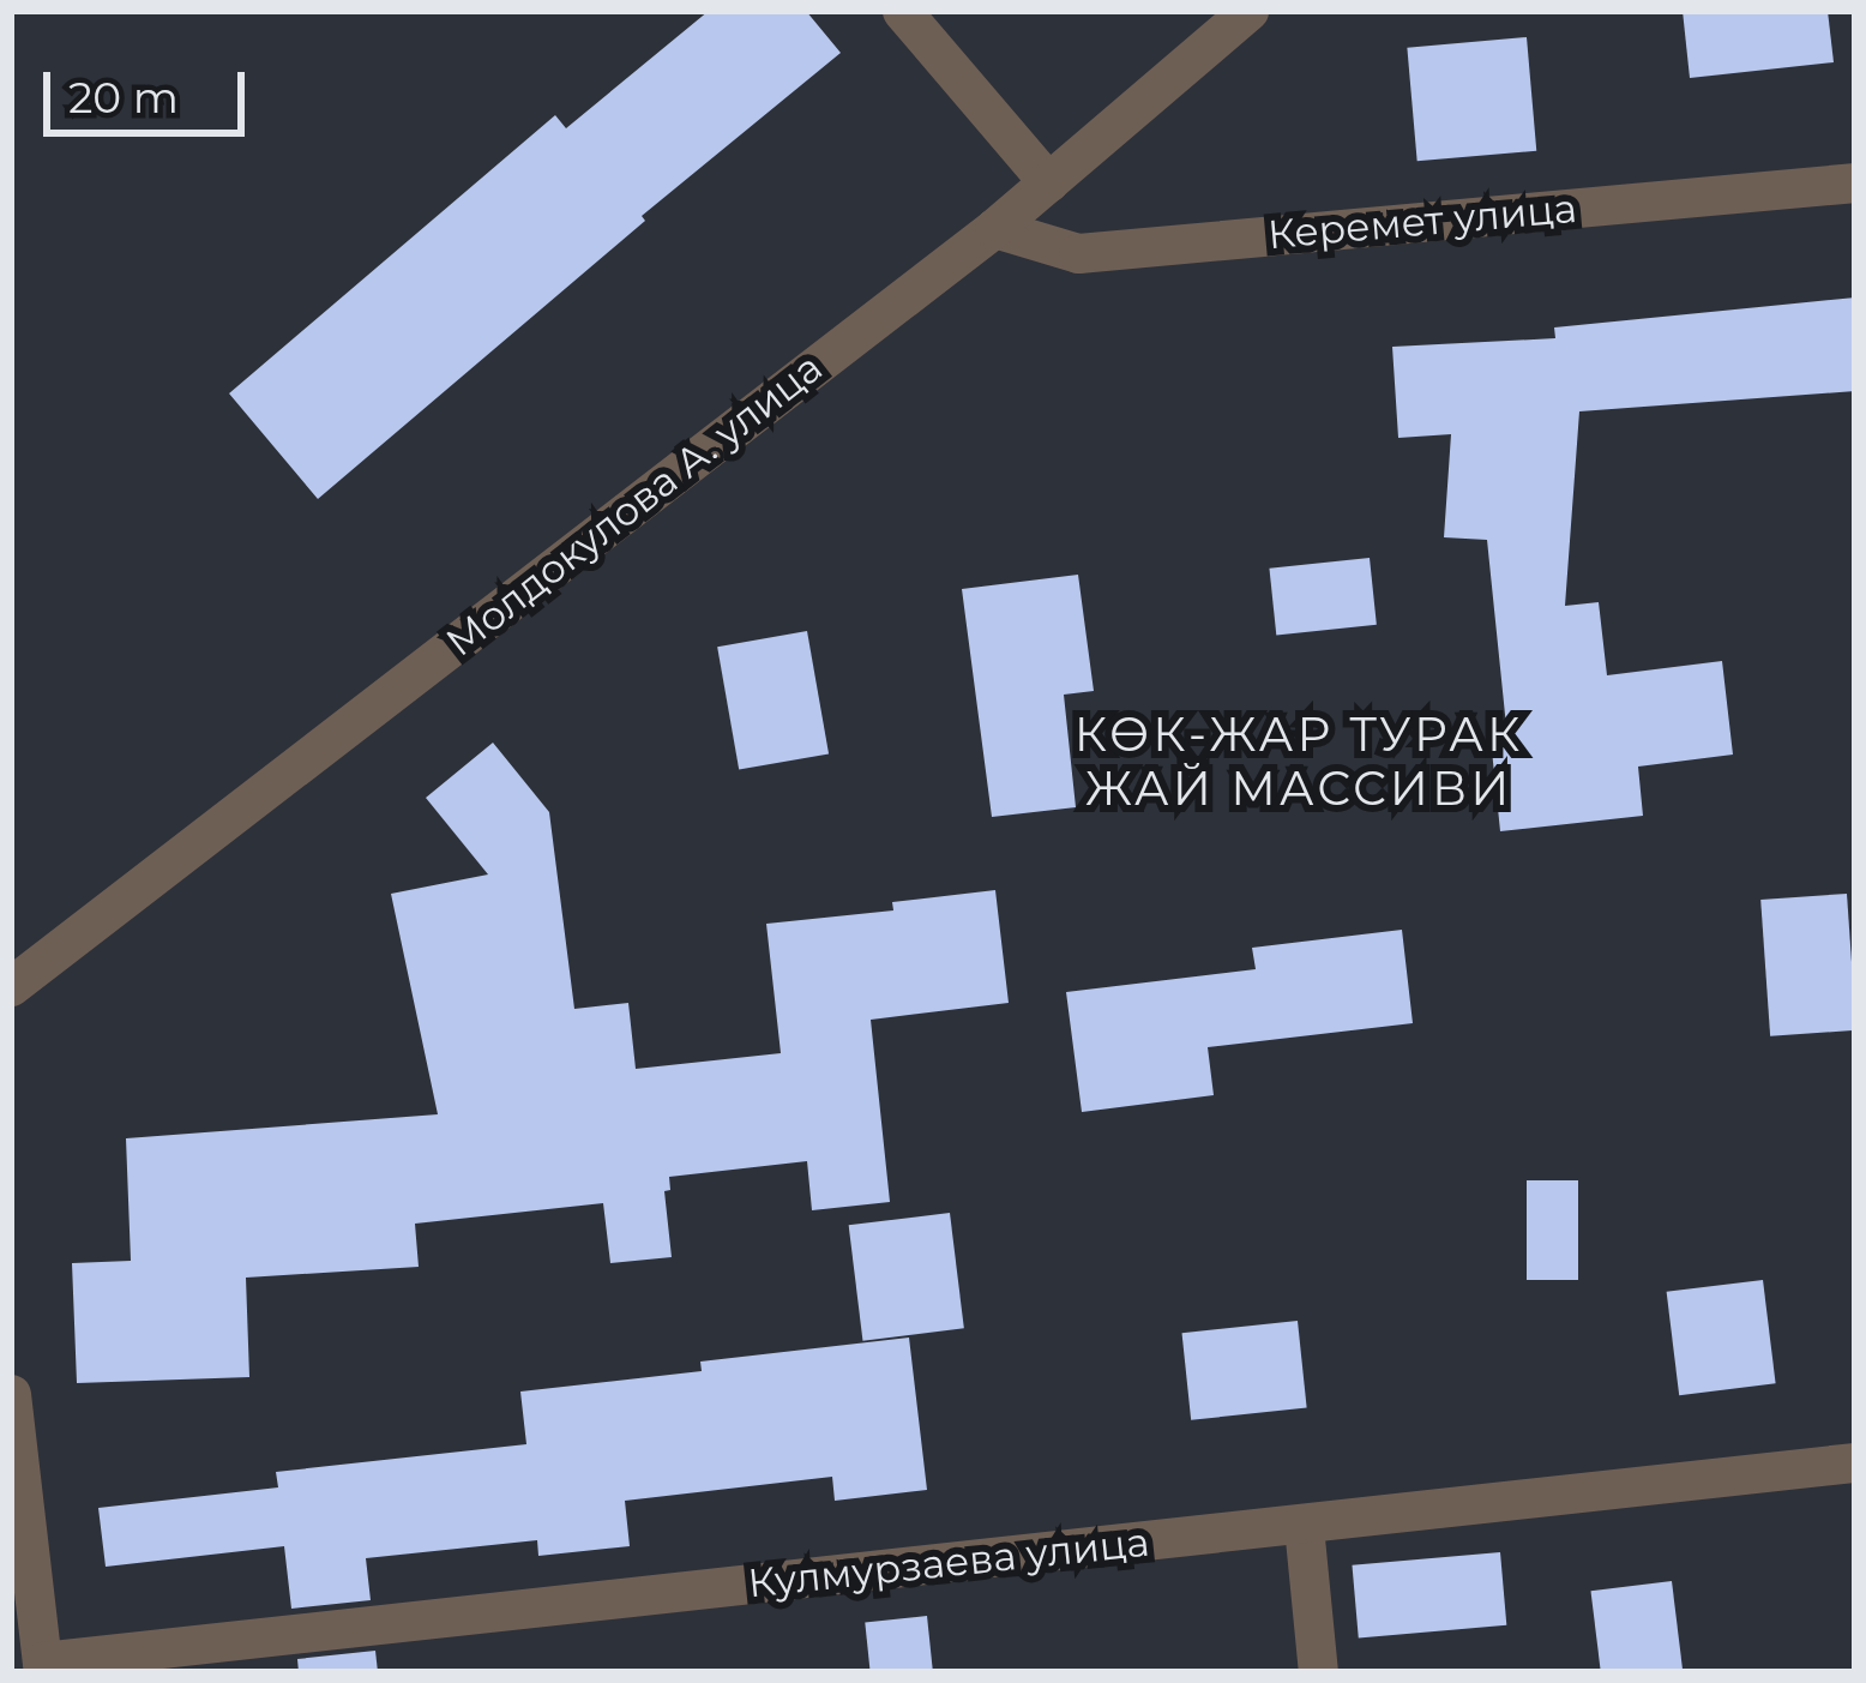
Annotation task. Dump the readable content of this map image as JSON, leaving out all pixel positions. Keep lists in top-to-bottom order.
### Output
{
  "streets": {
    "street": ["Керемет улица", "Молдокулова А. улица", "Кулмурзаева улица"]
  },
  "crossings": [
    ["Керемет улица", "Молдокулова А. улица"]
  ],
  "districts": ["КӨК-ЖАР ТУРАК ЖАЙ МАССИВИ"],
  "scale_bar": "20 m"
}
